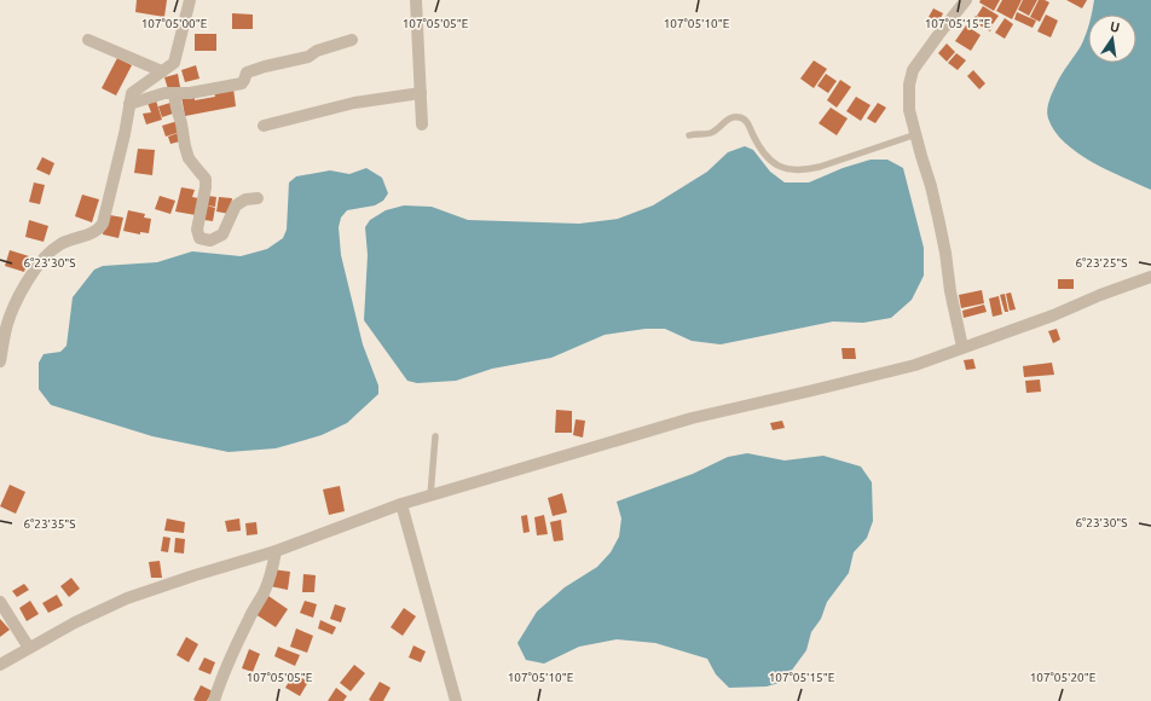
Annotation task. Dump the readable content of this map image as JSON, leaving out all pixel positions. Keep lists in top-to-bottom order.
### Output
{
  "north": "top",
  "coordinates": [
    "107°05'00\"E",
    "107°05'05\"E",
    "107°05'10\"E",
    "107°05'15\"E",
    "6°23'25\"S",
    "6°23'30\"S",
    "6°23'35\"S",
    "107°05'20\"E"
  ]
}
